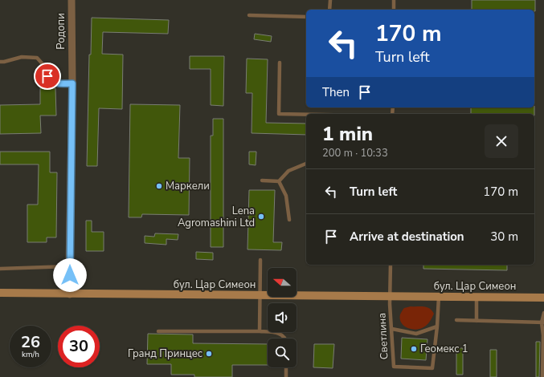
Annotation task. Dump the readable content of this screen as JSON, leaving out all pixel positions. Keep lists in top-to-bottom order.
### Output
{
  "streets": {
    "main road": ["бул. Цар Симеон"],
    "street": ["Родопи"],
    "lane": ["Светлина"]
  },
  "crossings": [
    ["Родопи", "бул. Цар Симеон"],
    ["бул. Цар Симеон", "Светлина"]
  ],
  "places": [
    "Маркели",
    "Lena Agromashini Ltd",
    "Геомекс 1",
    "Гранд Принцес"
  ],
  "north": "left",
  "page": {
    "turn": ["170 m", "Turn left"],
    "then": "Then",
    "heading": ["1 min", "200 m · 10:33"],
    "list": [
      {
        "name": "Turn left",
        "value": "170 m"
      },
      {
        "name": "Arrive at destination",
        "value": "30 m"
      }
    ],
    "speed": "26 km/h",
    "limit": "30"
  }
}
